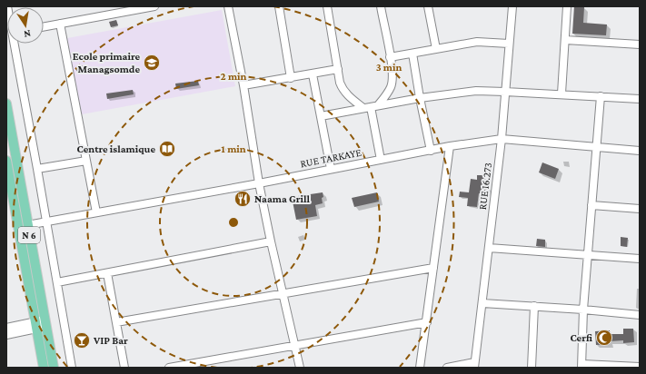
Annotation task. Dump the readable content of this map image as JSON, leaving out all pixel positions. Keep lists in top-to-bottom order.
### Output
{
  "streets": {
    "main road": ["N 6"],
    "street": ["RUE TARKAYE", "RUE 16.273"]
  },
  "crossings": [
    ["RUE TARKAYE", "RUE 16.273"],
    ["RUE TARKAYE", "N 6"]
  ],
  "places": {
    "school or university": ["Ecole primaire Managsomde"],
    "library": ["Centre islamique"],
    "restaurant": ["Naama Grill"],
    "mosque": ["Cerfi"],
    "bar": ["VIP Bar"]
  },
  "north": "bottom",
  "rings": ["3 min", "2 min", "1 min"]
}
